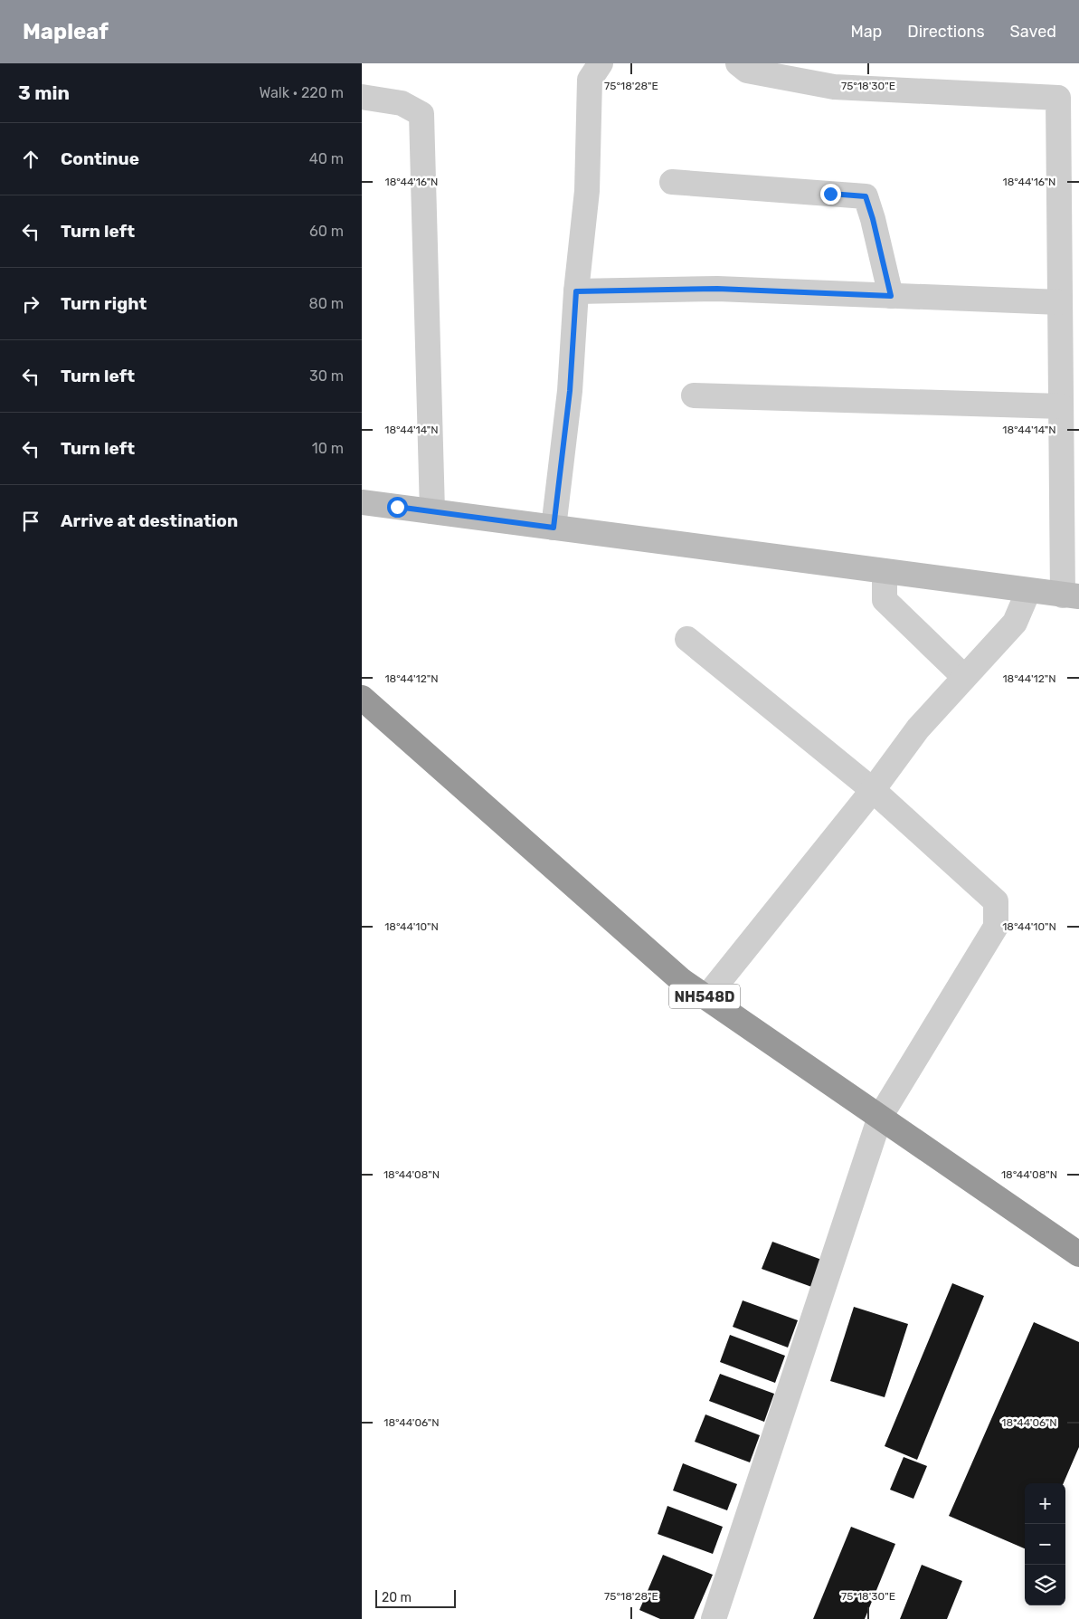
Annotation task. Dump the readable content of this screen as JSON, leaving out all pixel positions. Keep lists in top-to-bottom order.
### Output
{
  "streets": {
    "highway": ["NH548D"]
  },
  "scale_bar": "20 m",
  "page": {
    "header": "Mapleaf",
    "nav": ["Map", "Directions", "Saved"],
    "heading": ["3 min", "Walk · 220 m"],
    "list": [
      ["Continue", "40 m"],
      ["Turn left", "60 m"],
      ["Turn right", "80 m"],
      ["Turn left", "30 m"],
      ["Turn left", "10 m"],
      "Arrive at destination"
    ],
    "map_buttons": ["+", "−"],
    "scale": "20 m"
  },
  "coordinates": [
    "75°18'28\"E",
    "75°18'30\"E",
    "18°44'16\"N",
    "18°44'14\"N",
    "18°44'12\"N",
    "18°44'10\"N",
    "18°44'08\"N",
    "18°44'06\"N"
  ]
}
